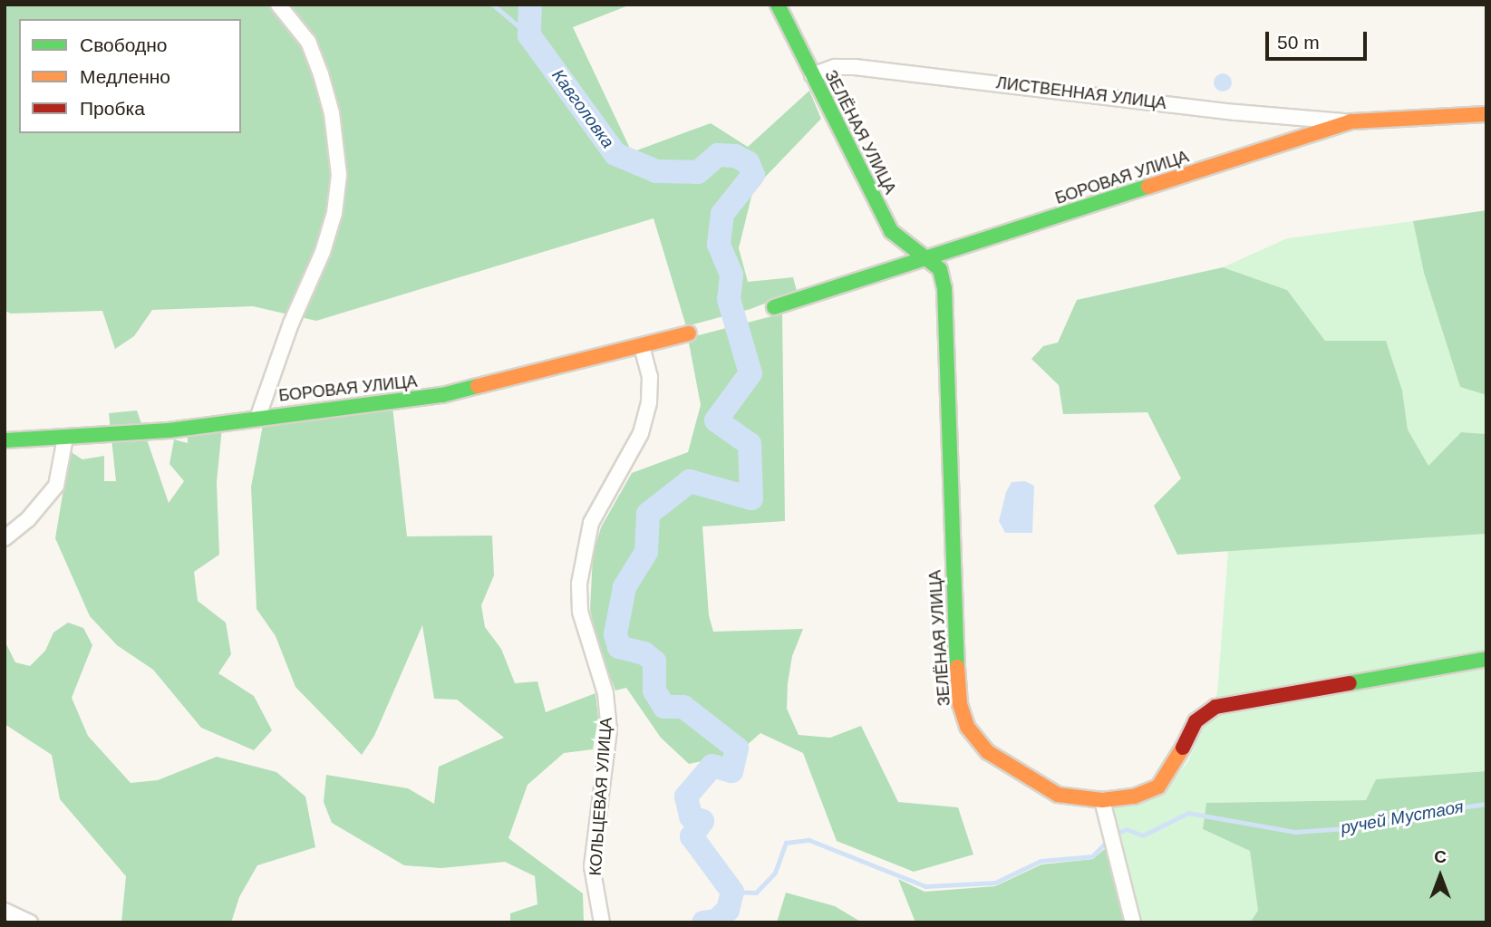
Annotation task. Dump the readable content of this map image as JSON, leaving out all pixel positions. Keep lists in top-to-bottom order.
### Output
{
  "streets": {
    "street": [
      "ЛИСТВЕННАЯ УЛИЦА",
      "ЗЕЛЁНАЯ УЛИЦА",
      "БОРОВАЯ УЛИЦА",
      "КОЛЬЦЕВАЯ УЛИЦА"
    ]
  },
  "crossings": [
    ["ЛИСТВЕННАЯ УЛИЦА", "ЗЕЛЁНАЯ УЛИЦА"],
    ["ЛИСТВЕННАЯ УЛИЦА", "БОРОВАЯ УЛИЦА"],
    ["ЗЕЛЁНАЯ УЛИЦА", "БОРОВАЯ УЛИЦА"],
    ["БОРОВАЯ УЛИЦА", "КОЛЬЦЕВАЯ УЛИЦА"]
  ],
  "water": ["Кавголовка", "ручей Мустаоя"],
  "legend": ["Свободно", "Медленно", "Пробка"],
  "scale_bar": "50 m",
  "north": "top"
}
